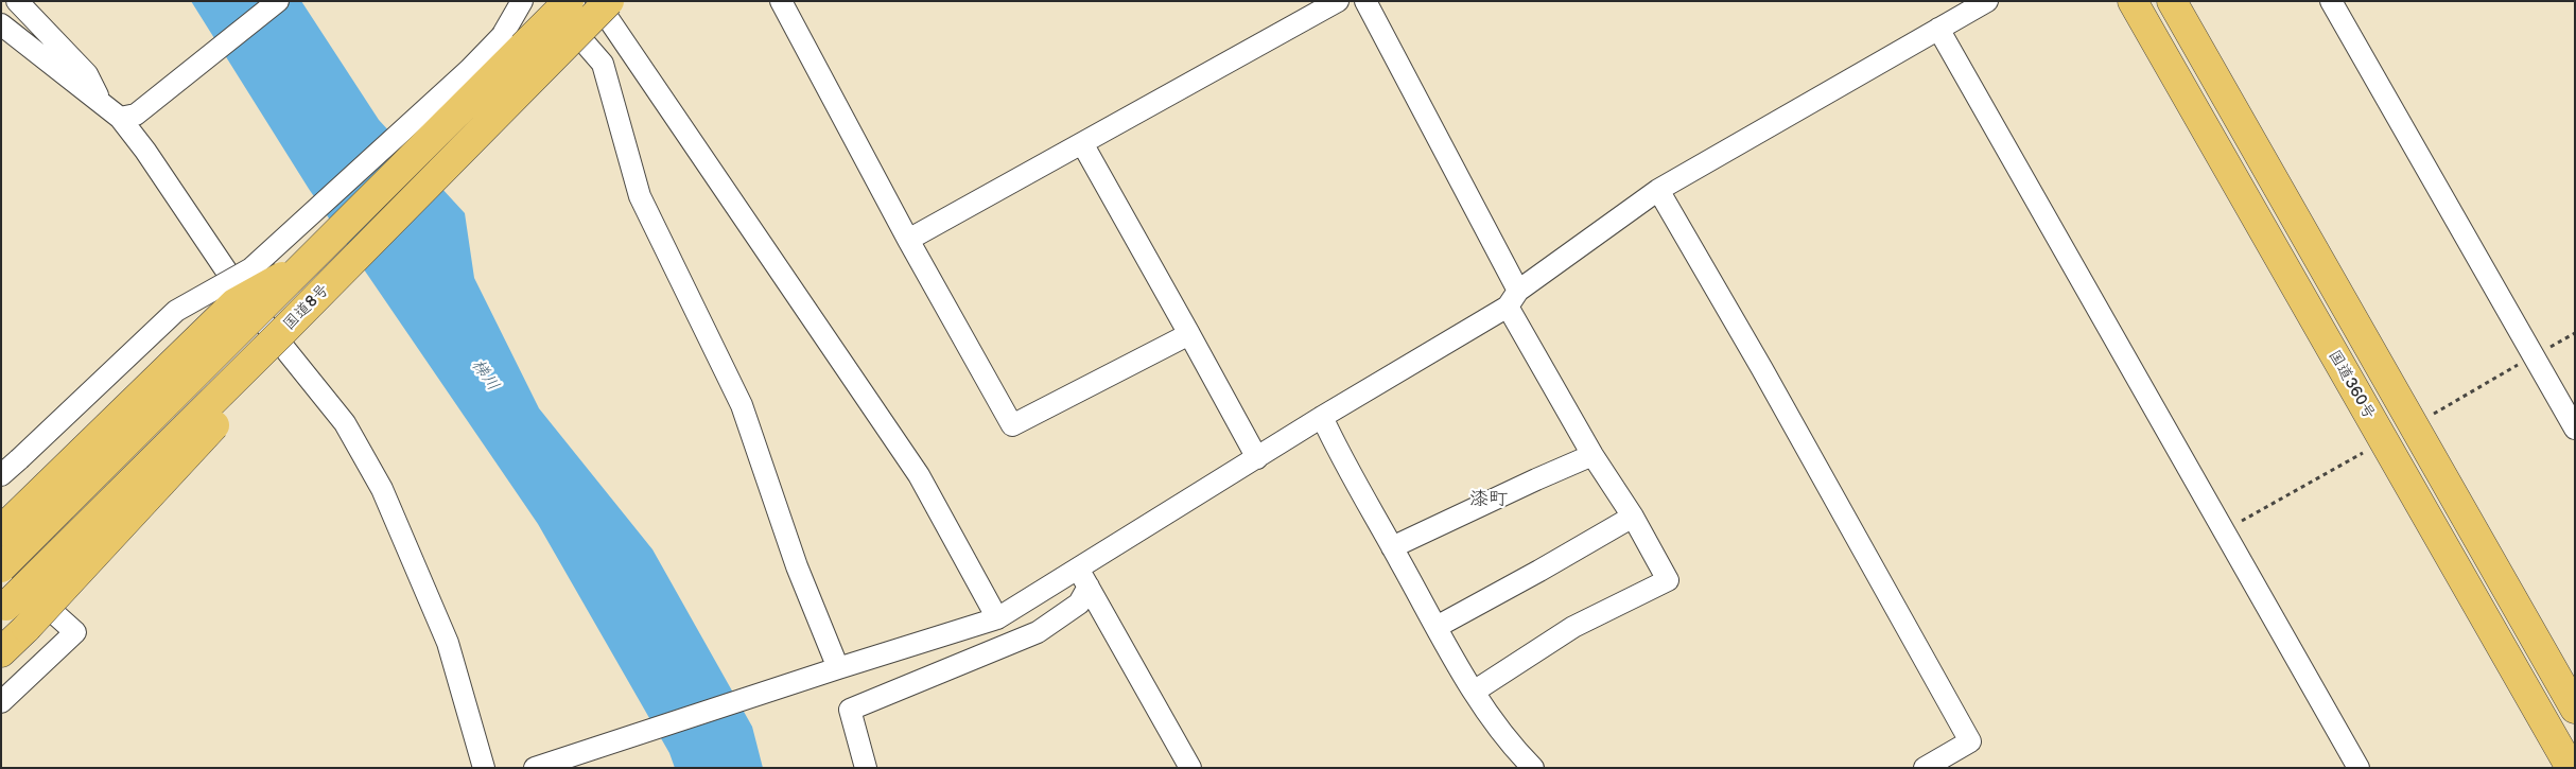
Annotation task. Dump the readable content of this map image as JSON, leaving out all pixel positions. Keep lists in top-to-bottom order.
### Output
{
  "streets": {
    "highway": ["国道8号", "国道360号"]
  },
  "districts": ["漆町"],
  "water": ["梯川"]
}
